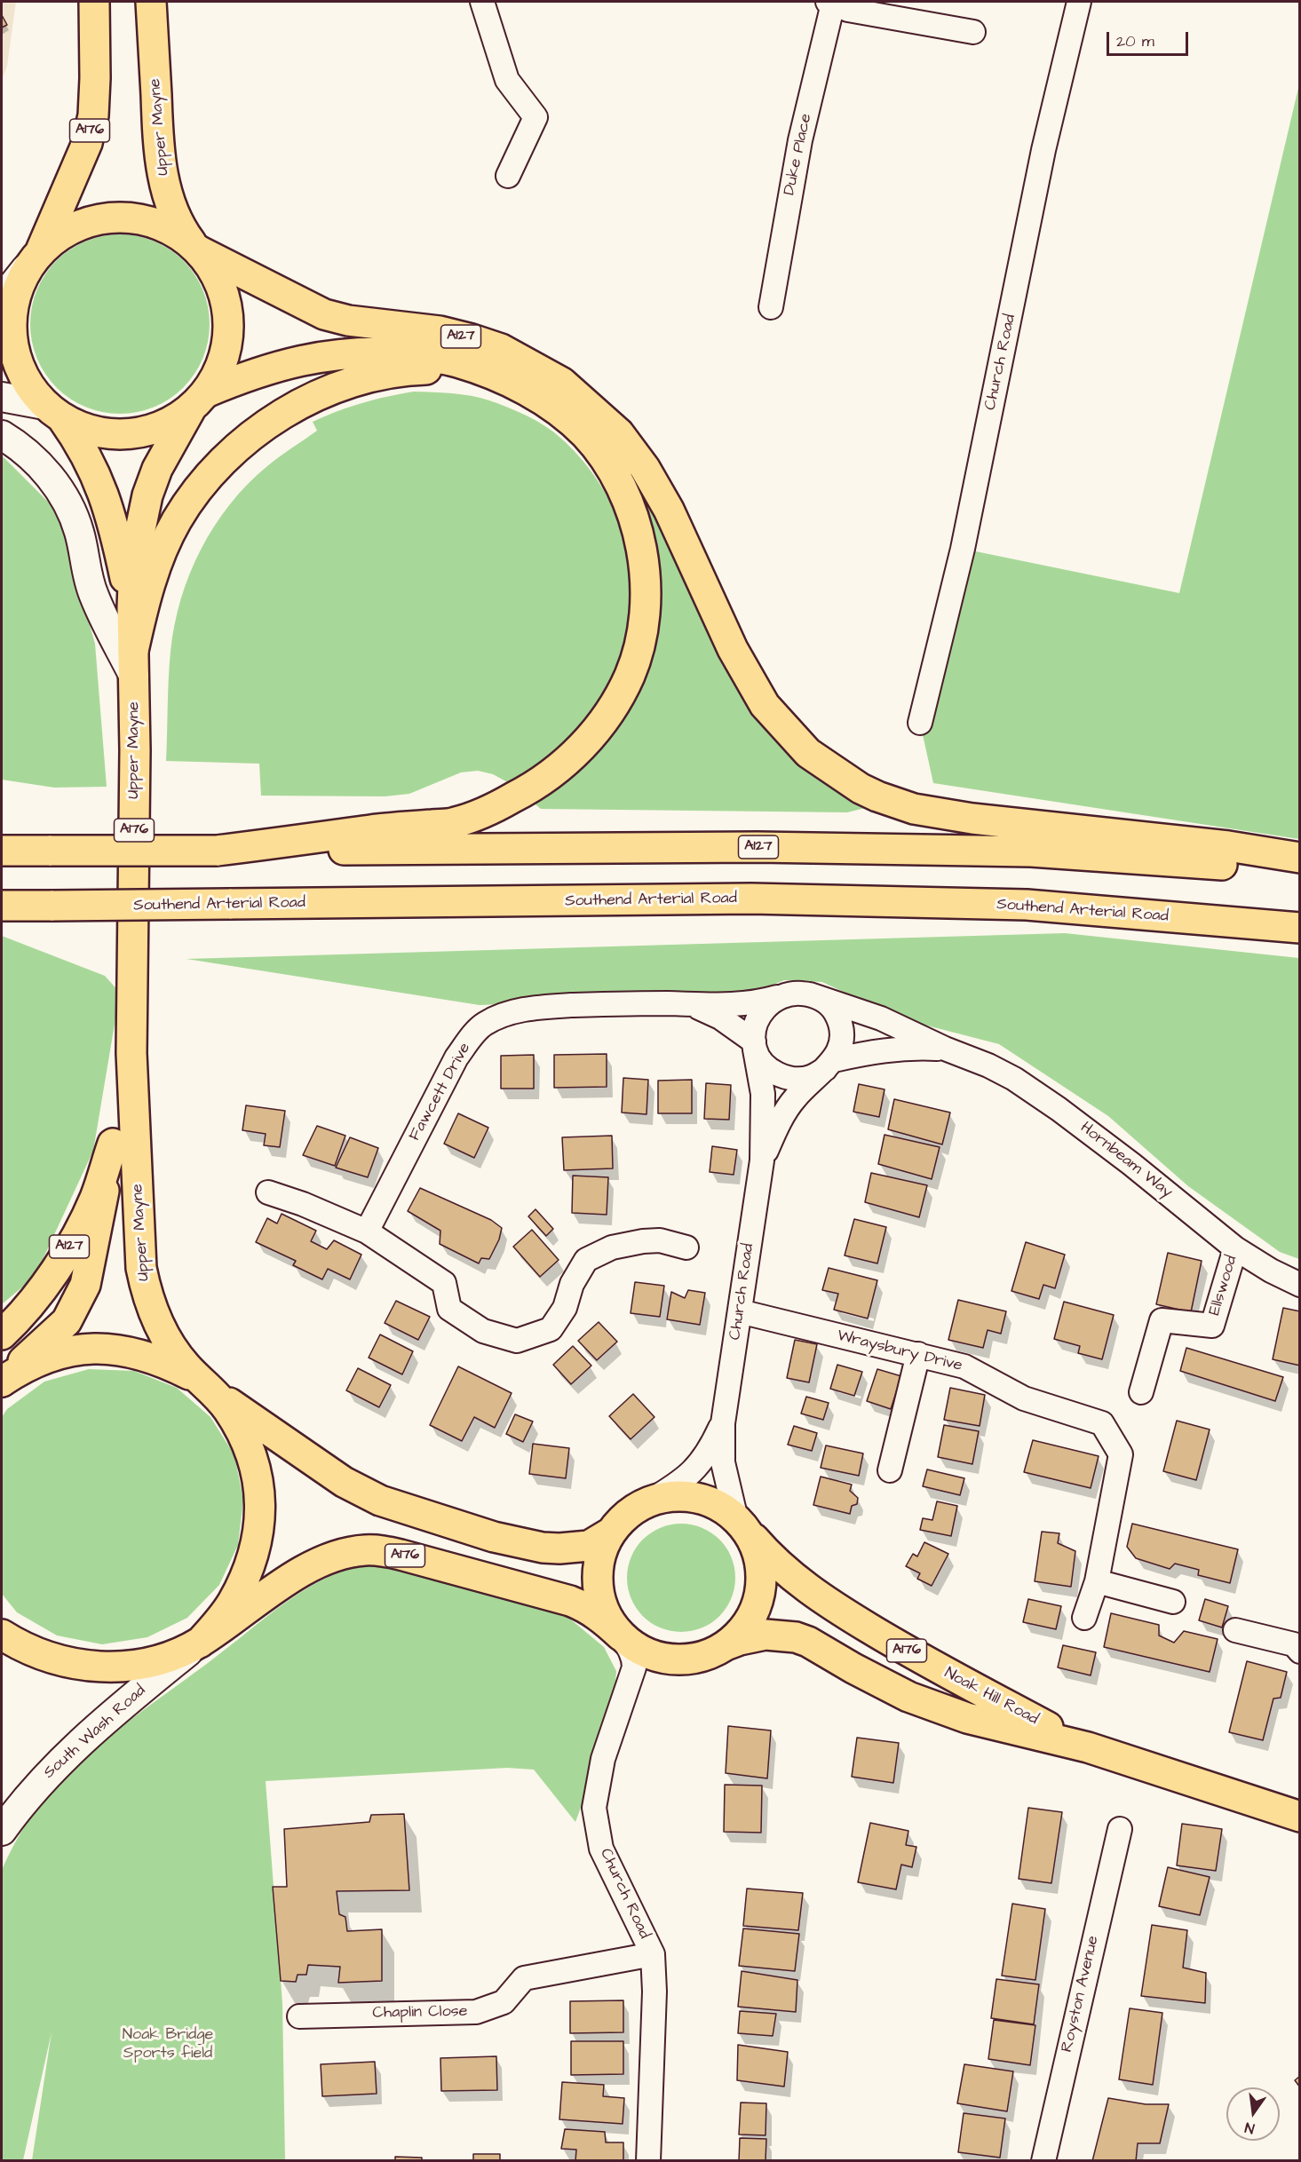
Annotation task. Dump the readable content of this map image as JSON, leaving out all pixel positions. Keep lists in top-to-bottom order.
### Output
{
  "streets": {
    "main road": [
      "Upper Mayne",
      "A176",
      "A127",
      "Southend Arterial Road",
      "Noak Hill Road"
    ],
    "street": [
      "Duke Place",
      "Church Road",
      "Fawcett Drive",
      "Hornbeam Way",
      "Ellswood",
      "Wraysbury Drive",
      "South Wash Road",
      "Royston Avenue",
      "Chaplin Close"
    ]
  },
  "crossings": [
    ["Upper Mayne", "A176"],
    ["Upper Mayne", "A127"],
    ["A176", "Church Road"],
    ["A176", "Noak Hill Road"],
    ["A176", "South Wash Road"],
    ["Church Road", "Fawcett Drive"],
    ["Church Road", "Hornbeam Way"],
    ["Church Road", "Wraysbury Drive"],
    ["Church Road", "Noak Hill Road"],
    ["Church Road", "Chaplin Close"],
    ["Fawcett Drive", "Hornbeam Way"],
    ["Hornbeam Way", "Ellswood"]
  ],
  "parks": ["Noak Bridge Sports field"],
  "scale_bar": "20 m",
  "north": "bottom"
}
